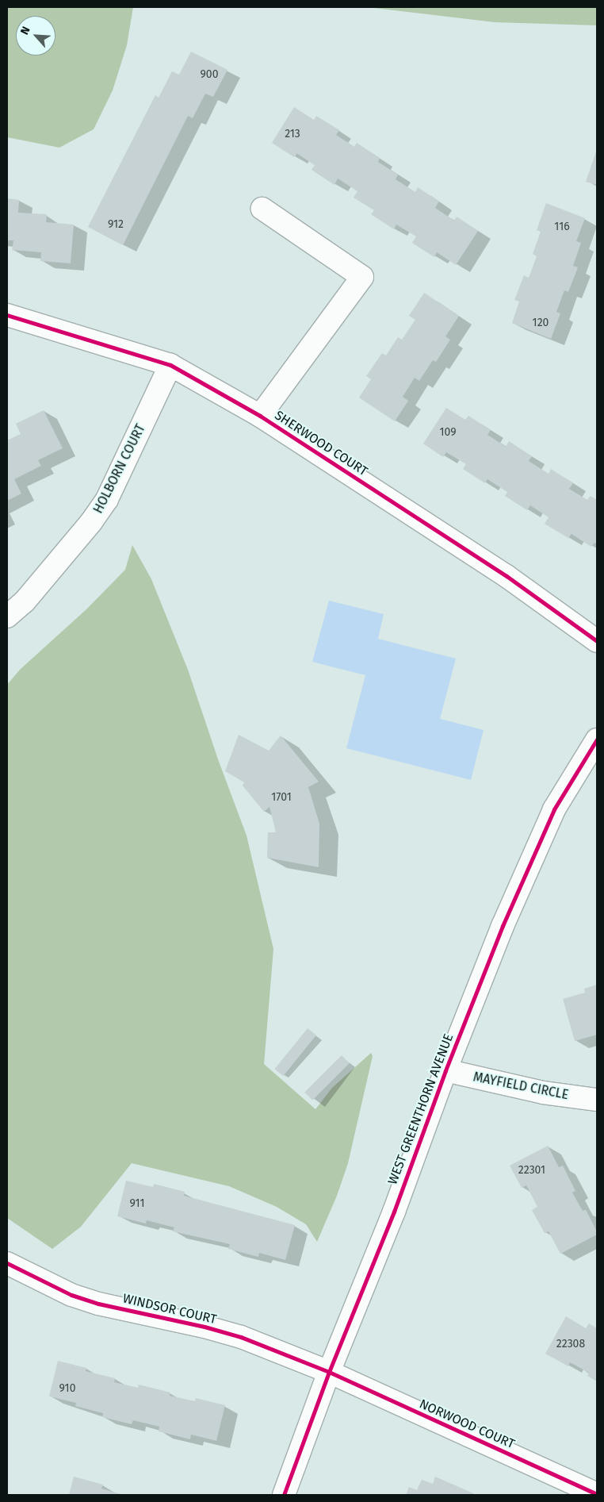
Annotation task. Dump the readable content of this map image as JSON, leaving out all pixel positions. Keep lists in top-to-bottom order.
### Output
{
  "streets": {
    "street": [
      "SHERWOOD COURT",
      "HOLBORN COURT",
      "MAYFIELD CIRCLE",
      "WEST GREENTHORN AVENUE",
      "WINDSOR COURT",
      "NORWOOD COURT"
    ]
  },
  "crossings": [
    ["SHERWOOD COURT", "HOLBORN COURT"],
    ["MAYFIELD CIRCLE", "WEST GREENTHORN AVENUE"],
    ["WEST GREENTHORN AVENUE", "WINDSOR COURT"],
    ["WEST GREENTHORN AVENUE", "NORWOOD COURT"],
    ["WINDSOR COURT", "NORWOOD COURT"]
  ],
  "house_numbers": [
    "900",
    "213",
    "912",
    "116",
    "120",
    "109",
    "1701",
    "22301",
    "911",
    "22308",
    "910"
  ],
  "north": "top left"
}
